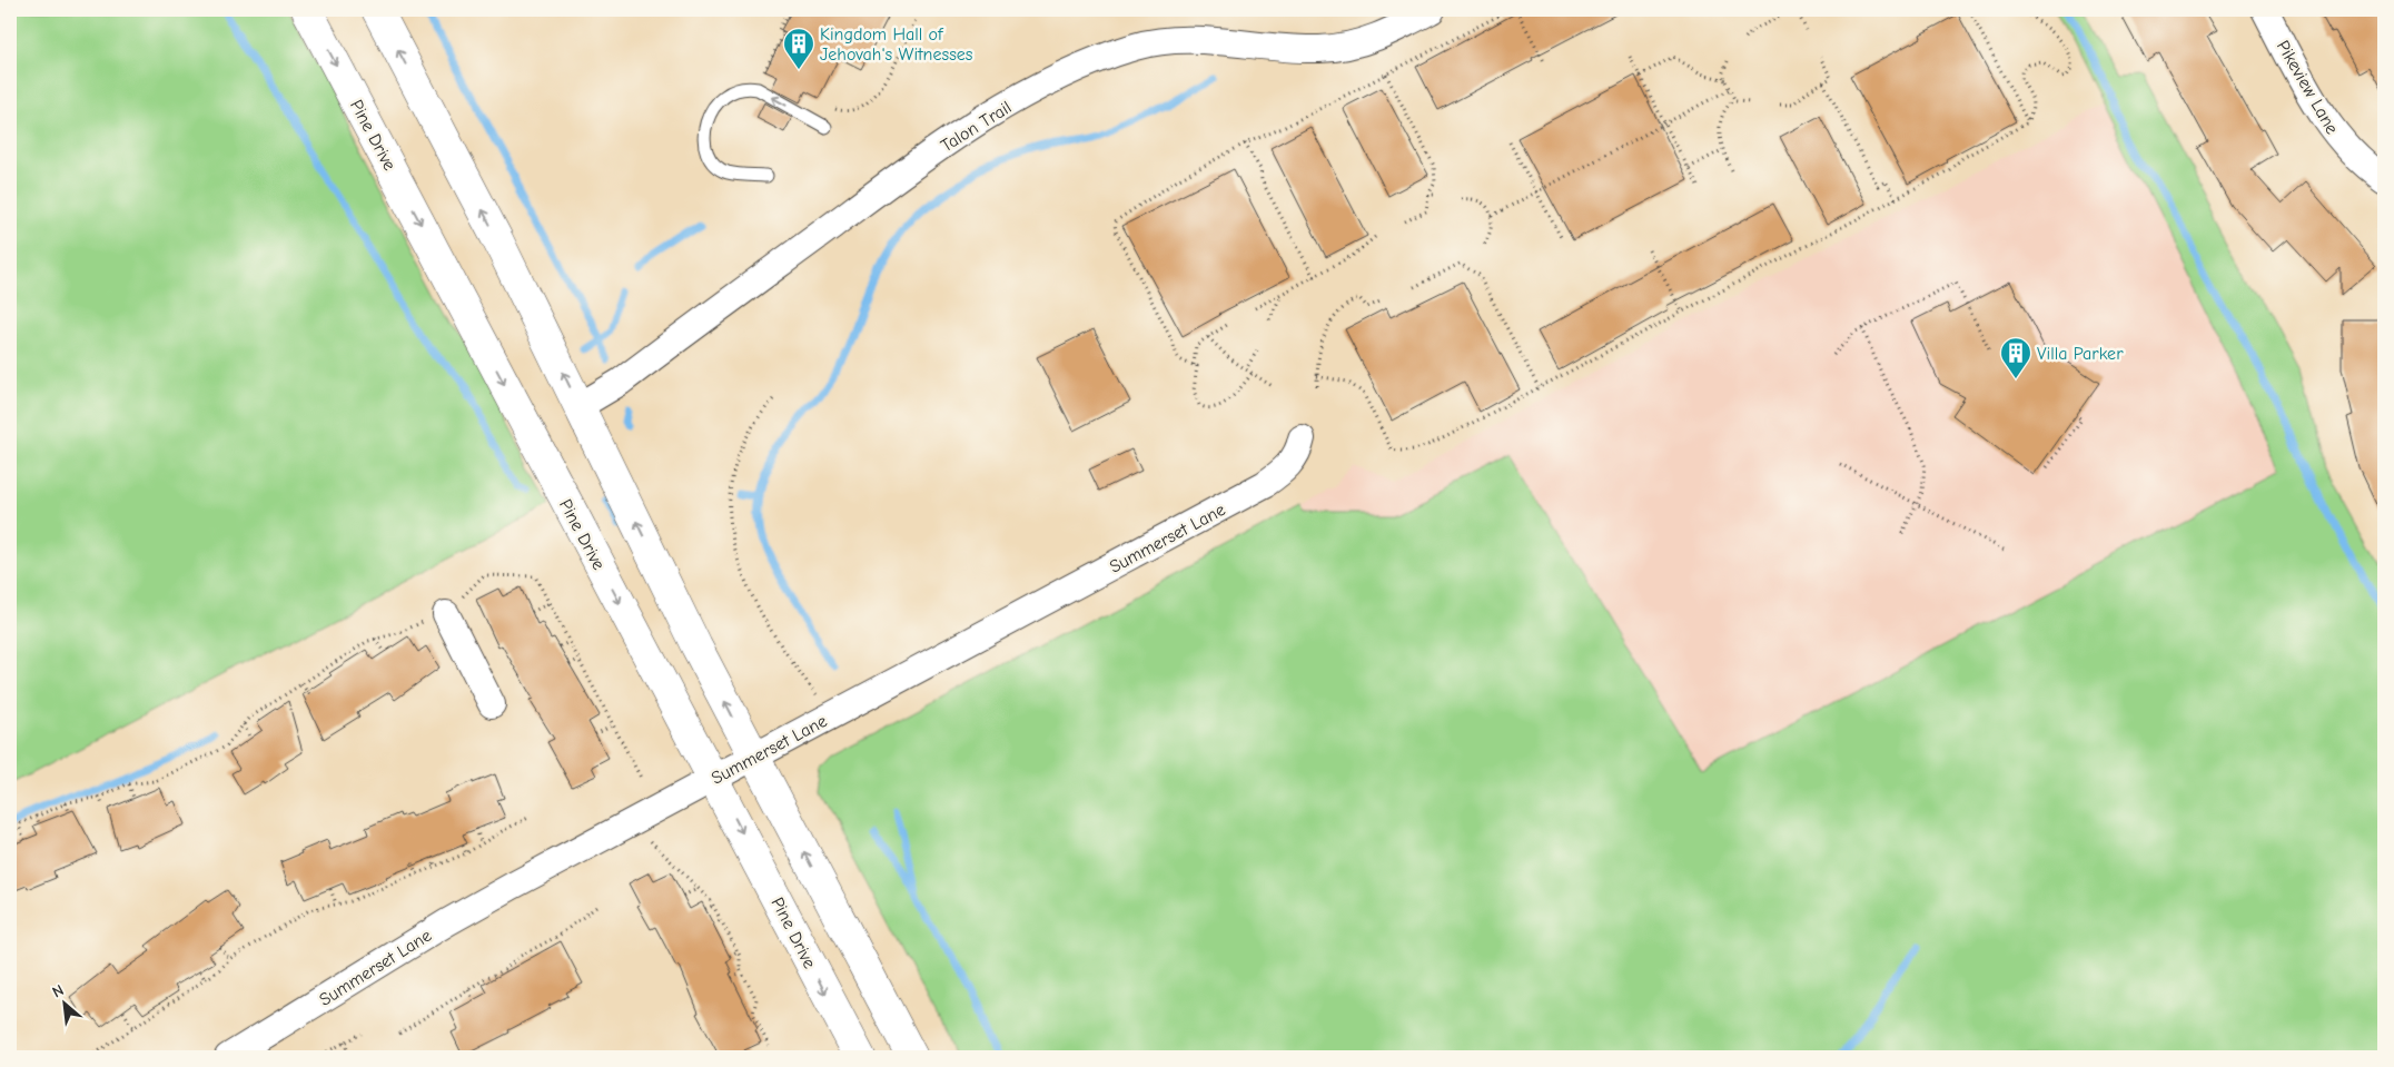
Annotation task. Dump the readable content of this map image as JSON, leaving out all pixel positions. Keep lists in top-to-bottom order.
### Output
{
  "streets": {
    "main road": ["Pine Drive"],
    "street": ["Pikeview Lane", "Talon Trail", "Summerset Lane"]
  },
  "crossings": [
    ["Pine Drive", "Summerset Lane"]
  ],
  "places": {
    "building": ["Kingdom Hall of Jehovah's Witnesses", "Villa Parker"]
  },
  "north": "top left"
}
